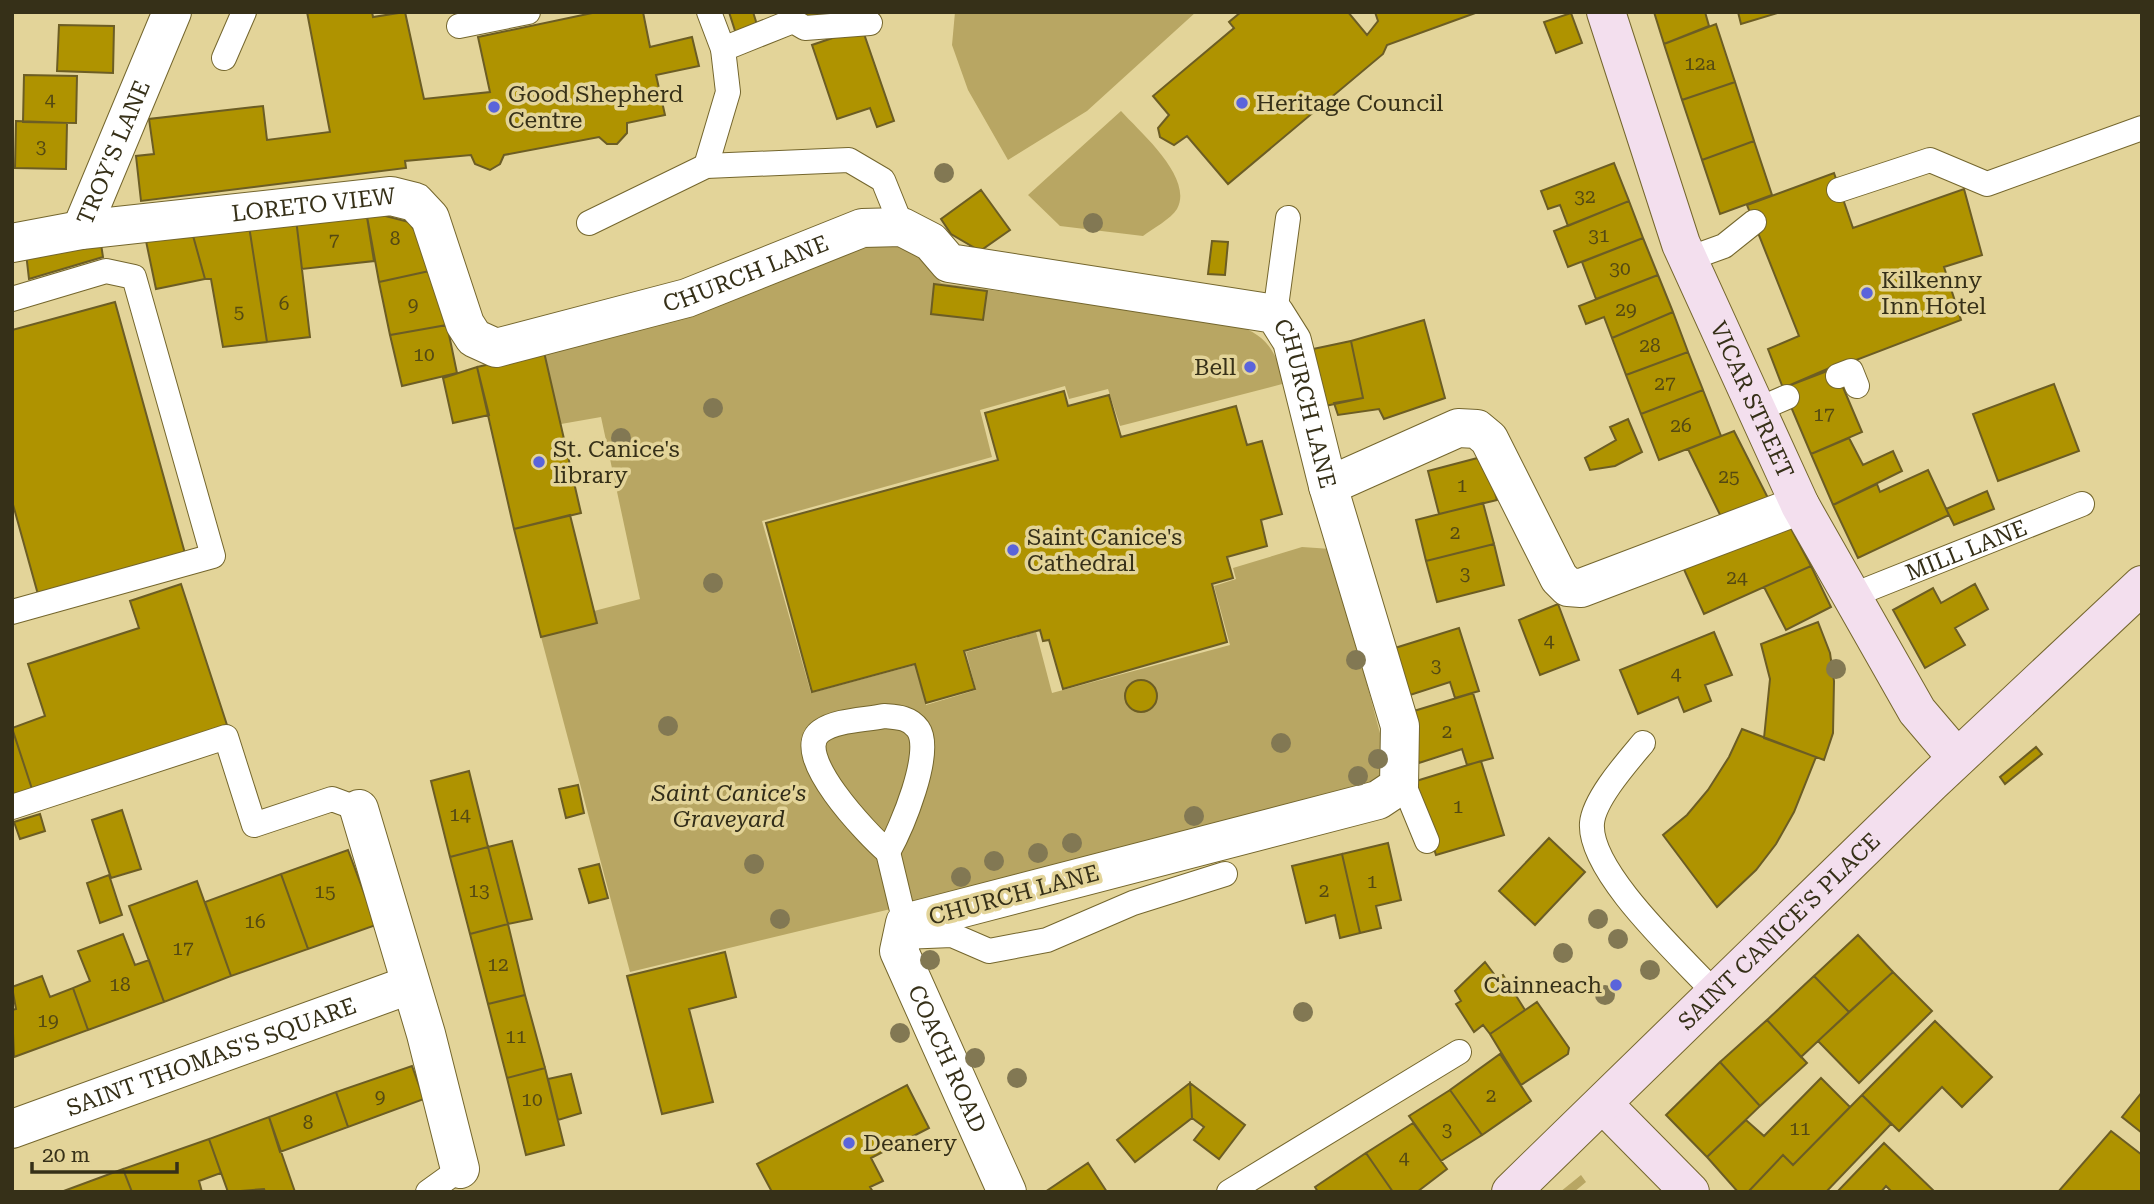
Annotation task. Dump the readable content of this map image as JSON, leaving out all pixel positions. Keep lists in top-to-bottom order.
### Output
{
  "streets": {
    "main road": ["VICAR STREET", "SAINT CANICE'S PLACE"],
    "street": [
      "TROY'S LANE",
      "LORETO VIEW",
      "CHURCH LANE",
      "SAINT THOMAS'S SQUARE",
      "COACH ROAD"
    ],
    "lane": ["MILL LANE"]
  },
  "crossings": [
    ["TROY'S LANE", "LORETO VIEW"],
    ["LORETO VIEW", "CHURCH LANE"],
    ["CHURCH LANE", "COACH ROAD"],
    ["VICAR STREET", "MILL LANE"],
    ["VICAR STREET", "SAINT CANICE'S PLACE"]
  ],
  "parks": ["Saint Canice's Graveyard"],
  "places": [
    "Heritage Council",
    "Good Shepherd Centre",
    "Kilkenny Inn Hotel",
    "Bell",
    "St. Canice's library",
    "Saint Canice's Cathedral",
    "Cainneach",
    "Deanery"
  ],
  "house_numbers": [
    "12a",
    "4",
    "3",
    "32",
    "31",
    "8",
    "7",
    "30",
    "6",
    "9",
    "29",
    "5",
    "28",
    "10",
    "27",
    "17",
    "26",
    "25",
    "1",
    "2",
    "3",
    "24",
    "4",
    "3",
    "4",
    "2",
    "1",
    "14",
    "1",
    "13",
    "2",
    "15",
    "16",
    "17",
    "12",
    "18",
    "19",
    "11",
    "2",
    "9",
    "10",
    "8",
    "11",
    "3",
    "4"
  ],
  "scale_bar": "20 m"
}
